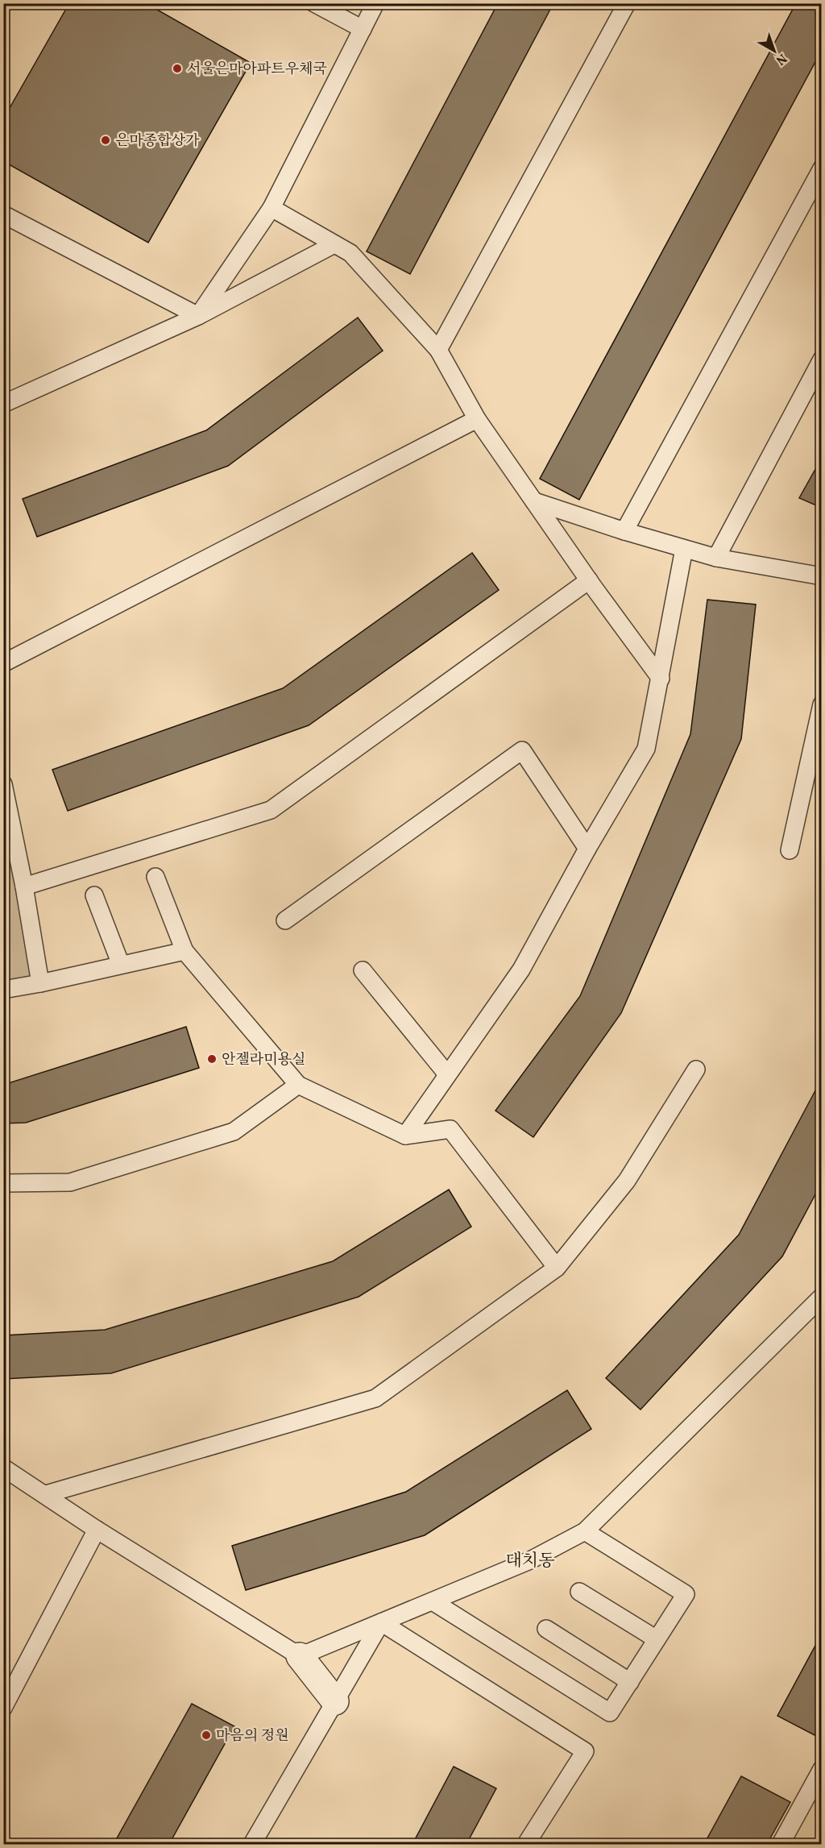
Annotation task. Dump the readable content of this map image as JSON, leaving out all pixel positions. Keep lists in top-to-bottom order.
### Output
{
  "districts": ["대치동"],
  "places": [
    "서울은마아파트우체국",
    "은마종합상가",
    "안젤라미용실",
    "마음의 정원"
  ],
  "north": "bottom right"
}
